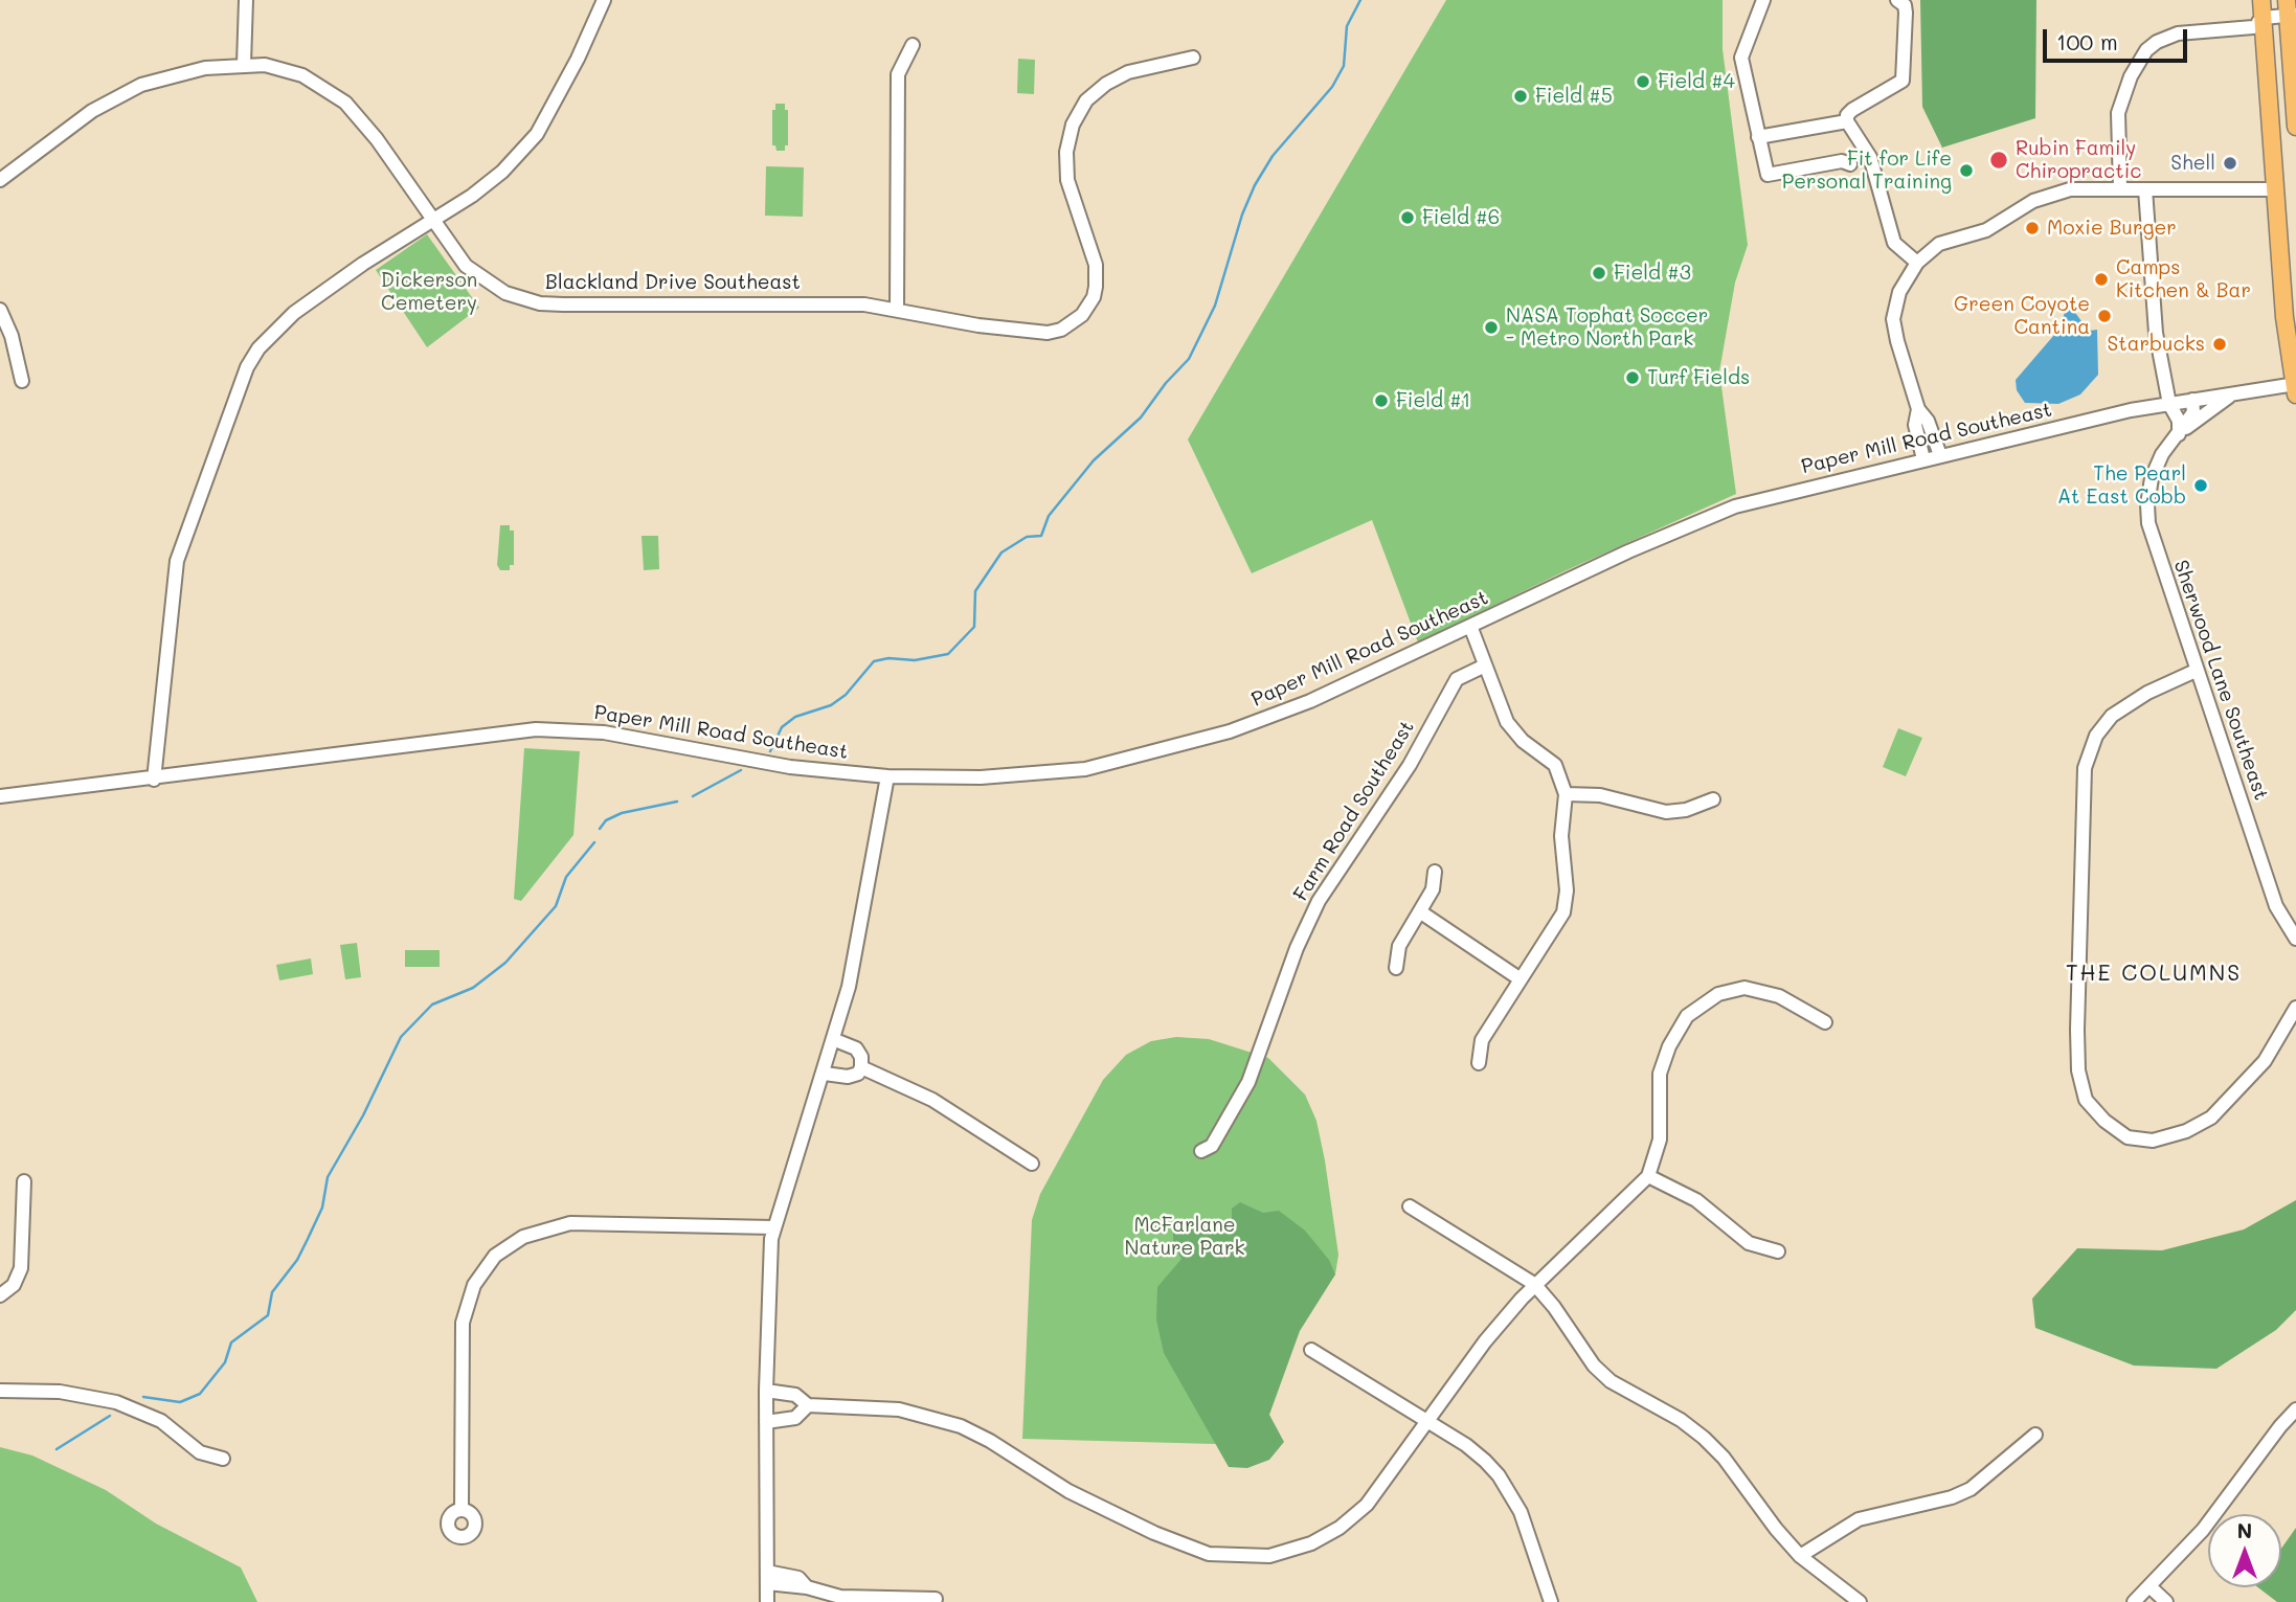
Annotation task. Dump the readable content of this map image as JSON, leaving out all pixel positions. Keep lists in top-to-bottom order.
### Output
{
  "streets": {
    "street": [
      "Blackland Drive Southeast",
      "Paper Mill Road Southeast",
      "Sherwood Lane Southeast",
      "Farm Road Southeast"
    ]
  },
  "crossings": [
    ["Paper Mill Road Southeast", "Sherwood Lane Southeast"]
  ],
  "districts": ["THE COLUMNS"],
  "parks": ["Dickerson Cemetery", "McFarlane Nature Park"],
  "places": [
    "Field #4",
    "Field #5",
    "Rubin Family Chiropractic",
    "Shell",
    "Fit for Life Personal Training",
    "Field #6",
    "Moxie Burger",
    "Field #3",
    "Camps Kitchen & Bar",
    "Green Coyote Cantina",
    "NASA Tophat Soccer - Metro North Park",
    "Starbucks",
    "Turf Fields",
    "Field #1",
    "The Pearl At East Cobb"
  ],
  "scale_bar": "100 m",
  "north": "top"
}
